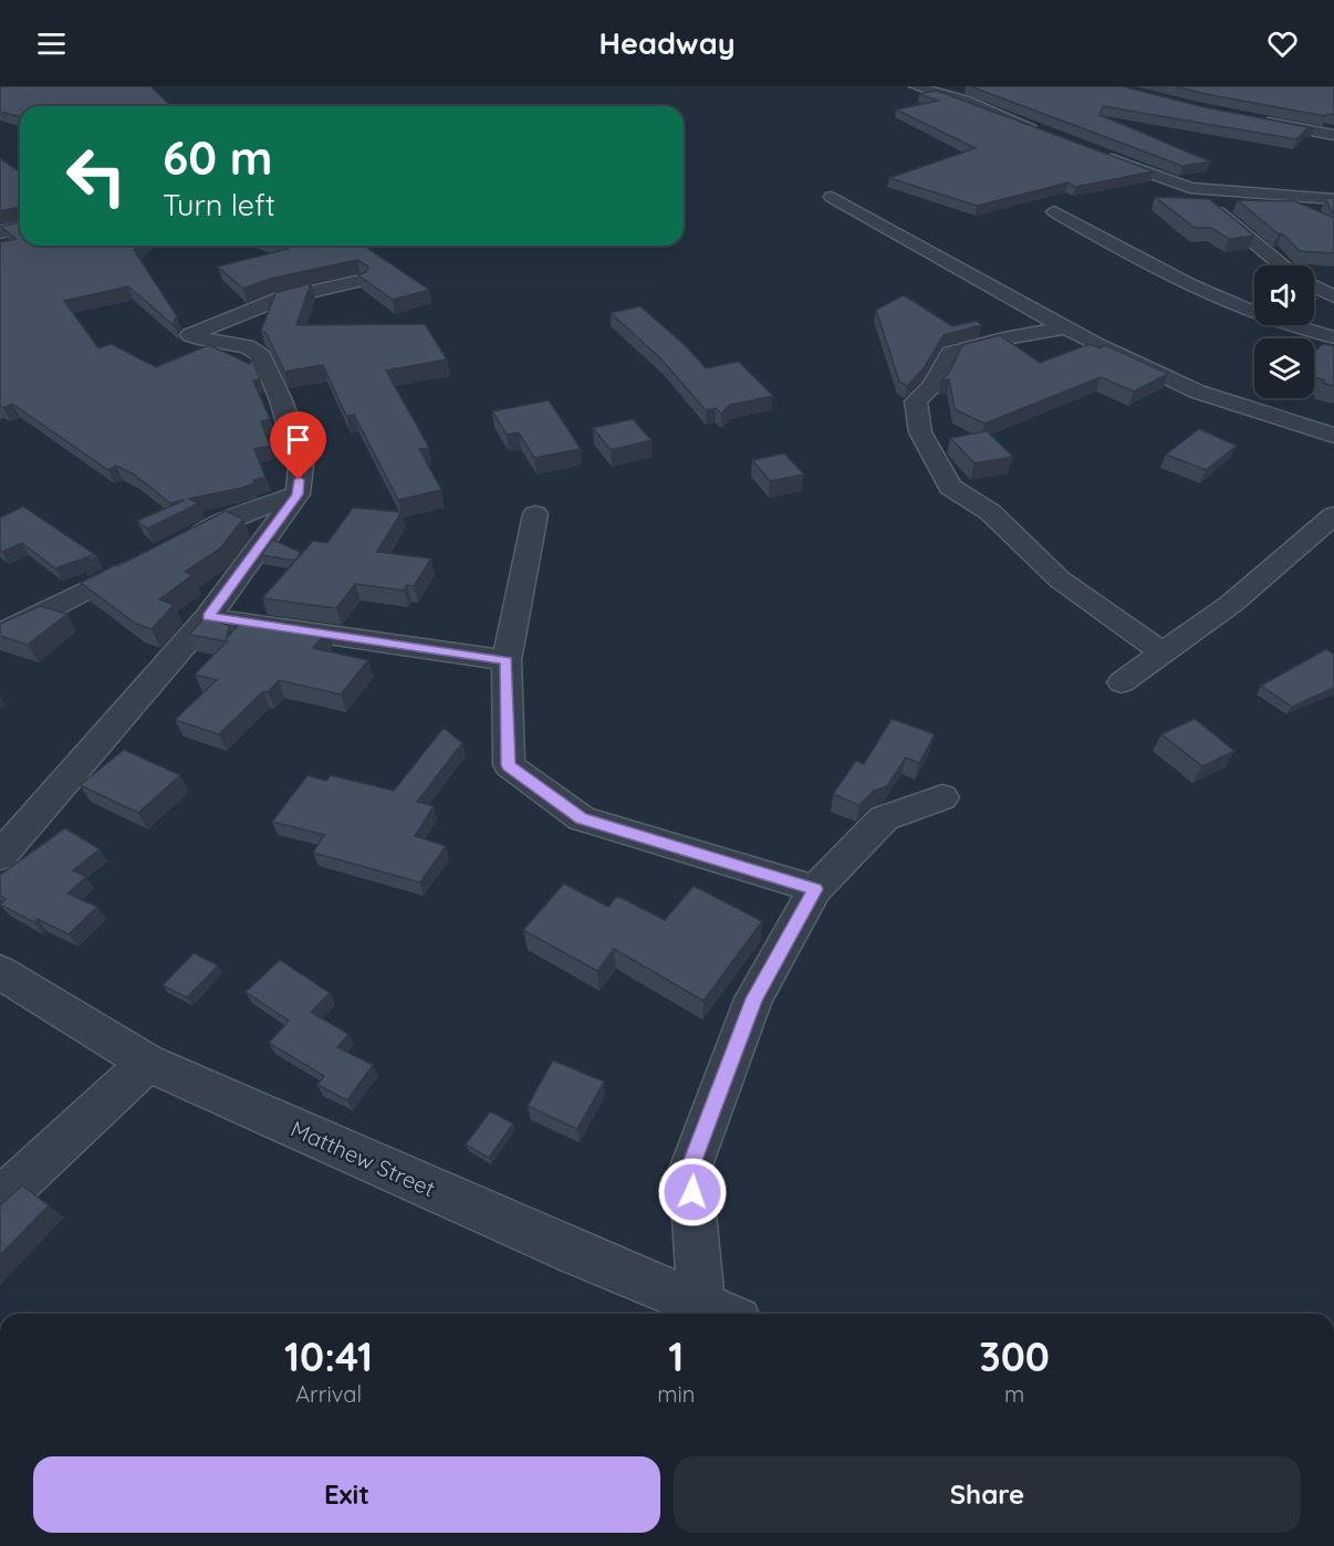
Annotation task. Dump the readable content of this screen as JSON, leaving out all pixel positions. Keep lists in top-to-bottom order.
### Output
{
  "streets": {
    "street": ["Matthew Street"]
  },
  "page": {
    "header": "Headway",
    "turn": ["60 m", "Turn left"],
    "eta": [
      "10:41",
      "Arrival",
      "1",
      "min",
      "300",
      "m"
    ],
    "buttons": ["Exit", "Share"]
  }
}
